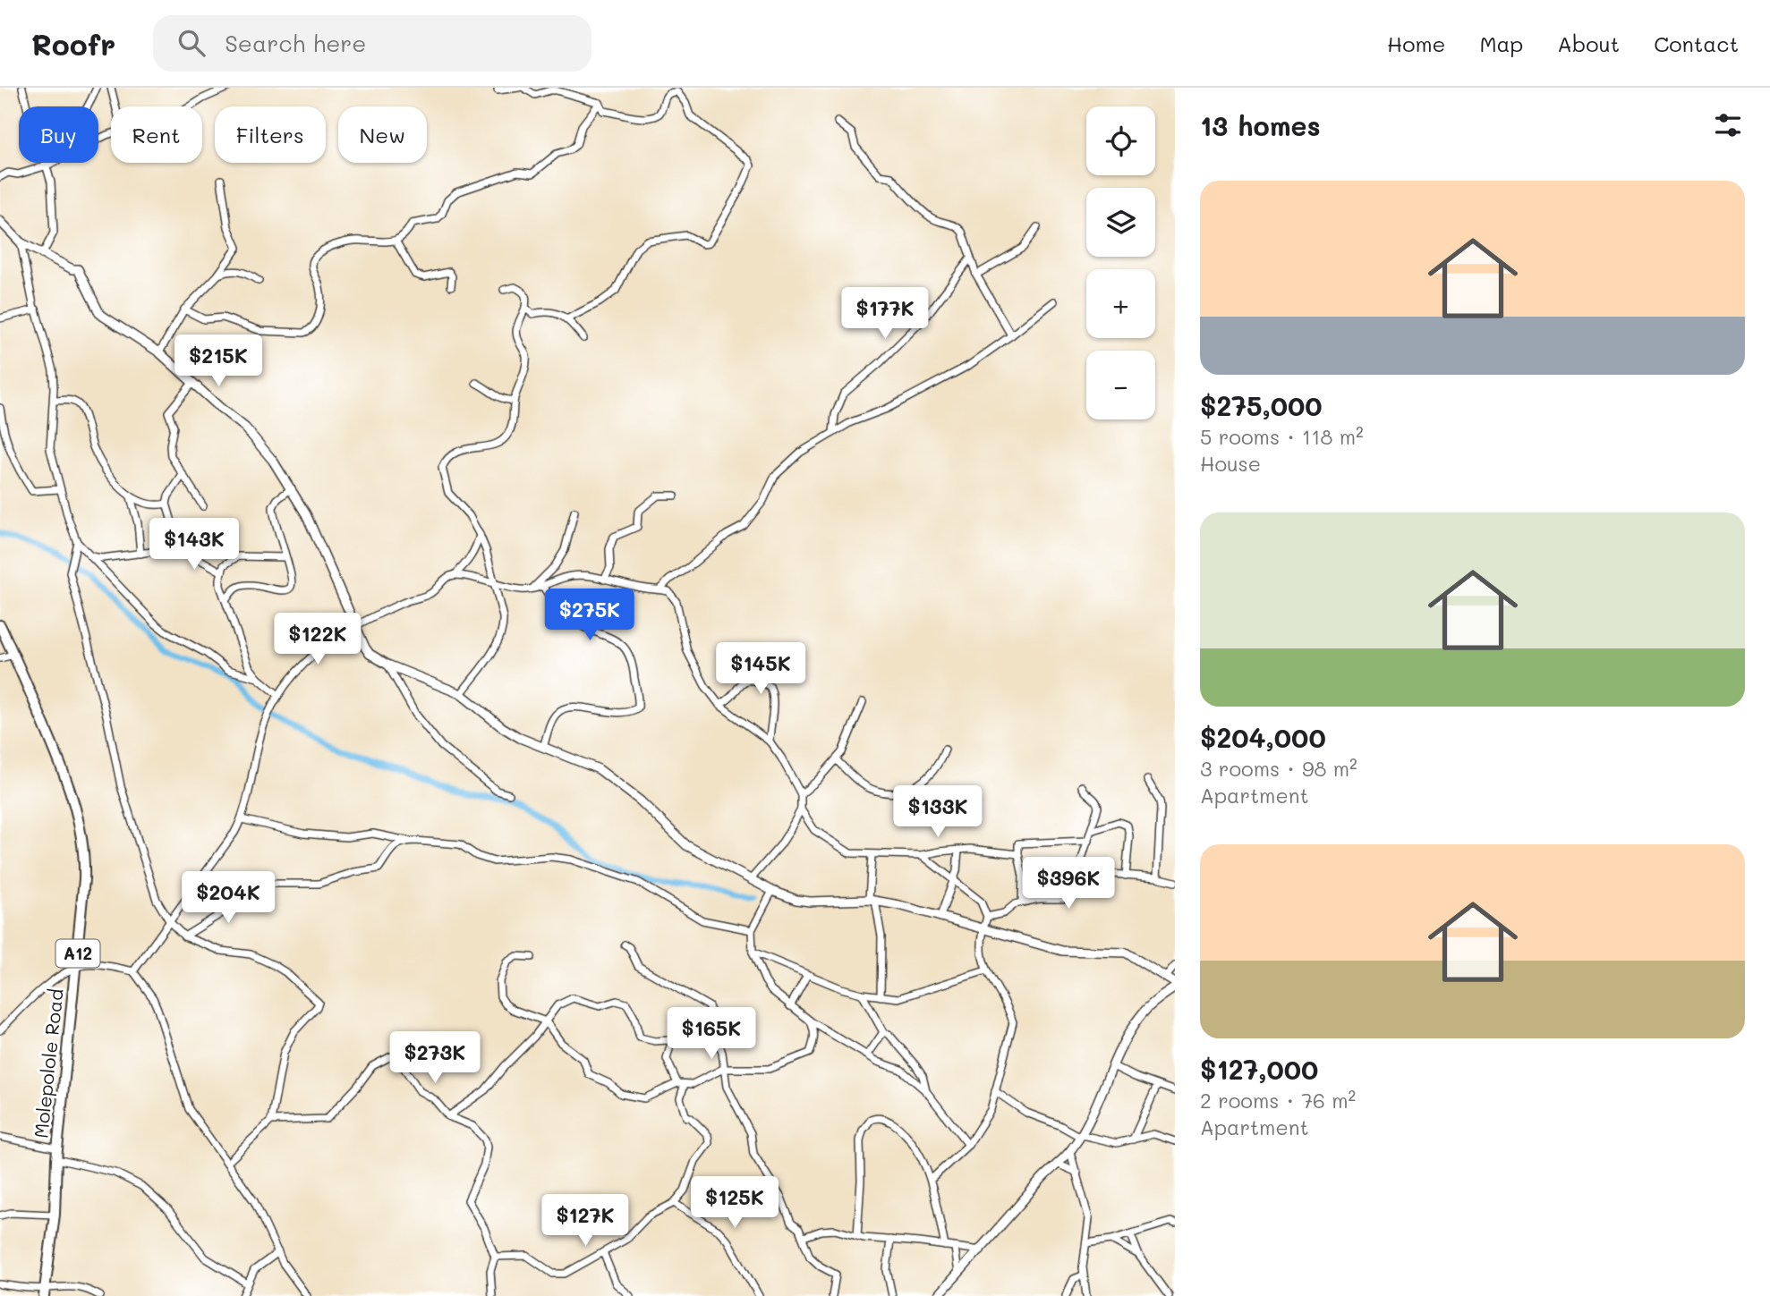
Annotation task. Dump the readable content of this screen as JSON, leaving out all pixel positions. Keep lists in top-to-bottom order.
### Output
{
  "streets": {
    "main road": ["A12", "Molepolole Road"]
  },
  "page": {
    "header": "Roofr",
    "search": "Search here",
    "nav": [
      "Home",
      "Map",
      "About",
      "Contact"
    ],
    "heading": "13 homes",
    "map_buttons": ["+", "−"],
    "chip": [
      "Buy",
      "Rent",
      "Filters",
      "New"
    ],
    "list": [
      {
        "name": "$275,000",
        "note": "5 rooms · 118 m² · House"
      },
      {
        "name": "$204,000",
        "note": "3 rooms · 98 m² · Apartment"
      },
      {
        "name": "$127,000",
        "note": "2 rooms · 76 m² · Apartment"
      }
    ],
    "price": [
      "$177K",
      "$215K",
      "$143K",
      "$275K",
      "$122K",
      "$145K",
      "$133K",
      "$396K",
      "$204K",
      "$165K",
      "$273K",
      "$125K",
      "$127K"
    ]
  }
}
